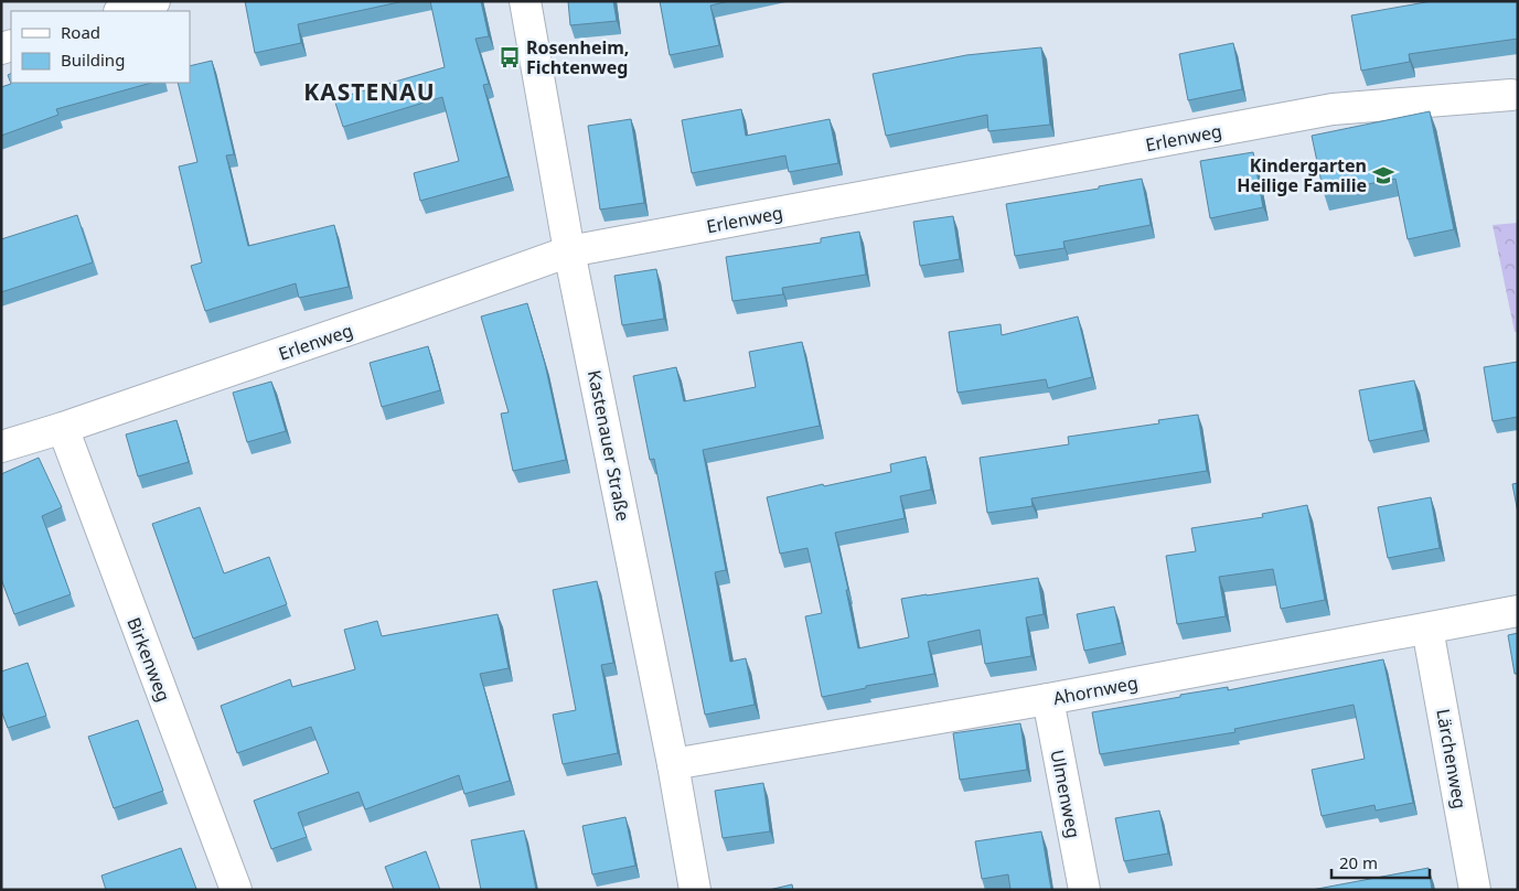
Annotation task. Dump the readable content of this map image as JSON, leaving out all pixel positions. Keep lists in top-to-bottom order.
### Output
{
  "streets": {
    "street": [
      "Erlenweg",
      "Kastenauer Straße",
      "Birkenweg",
      "Ahornweg",
      "Lärchenweg",
      "Ulmenweg"
    ]
  },
  "crossings": [
    ["Erlenweg", "Kastenauer Straße"],
    ["Erlenweg", "Birkenweg"],
    ["Kastenauer Straße", "Ahornweg"],
    ["Ahornweg", "Lärchenweg"],
    ["Ahornweg", "Ulmenweg"]
  ],
  "districts": ["KASTENAU"],
  "places": {
    "bus stop": ["Rosenheim, Fichtenweg"],
    "school or university": ["Kindergarten Heilige Familie"]
  },
  "legend": ["Road", "Building"],
  "scale_bar": "20 m"
}
